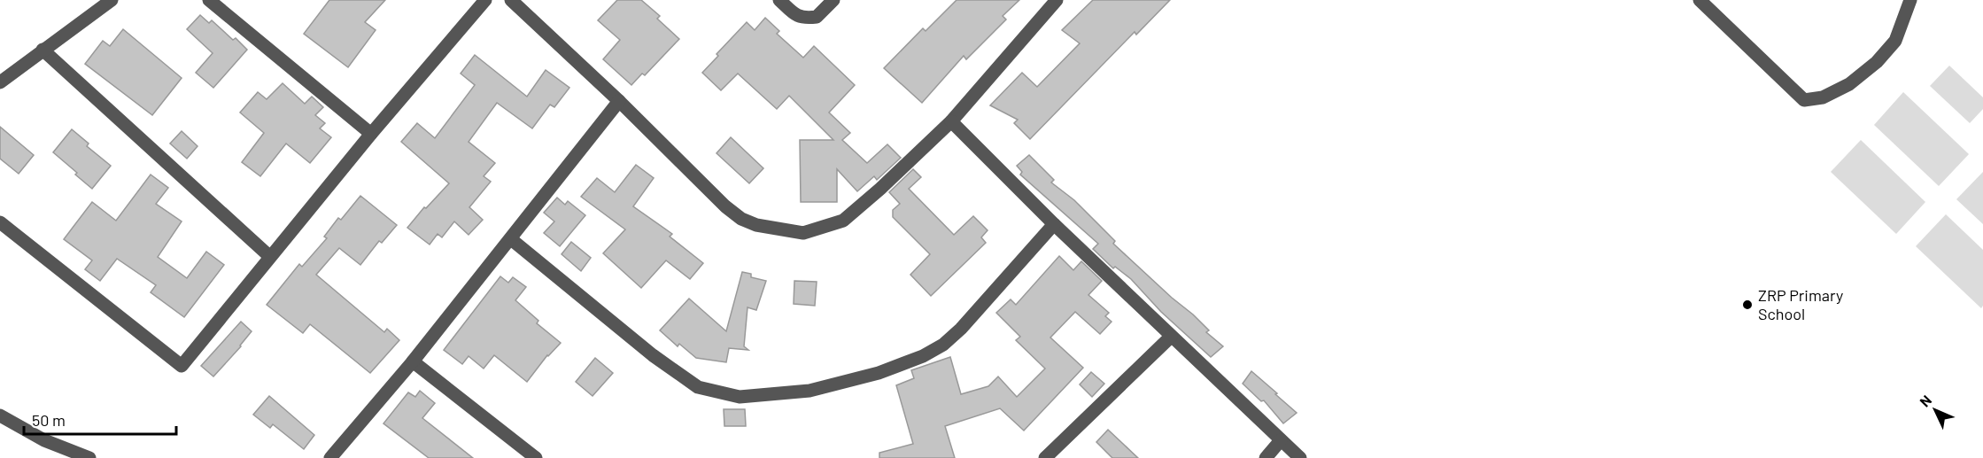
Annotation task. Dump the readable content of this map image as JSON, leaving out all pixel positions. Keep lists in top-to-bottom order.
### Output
{
  "places": ["ZRP Primary School"],
  "scale_bar": "50 m",
  "north": "top left"
}
